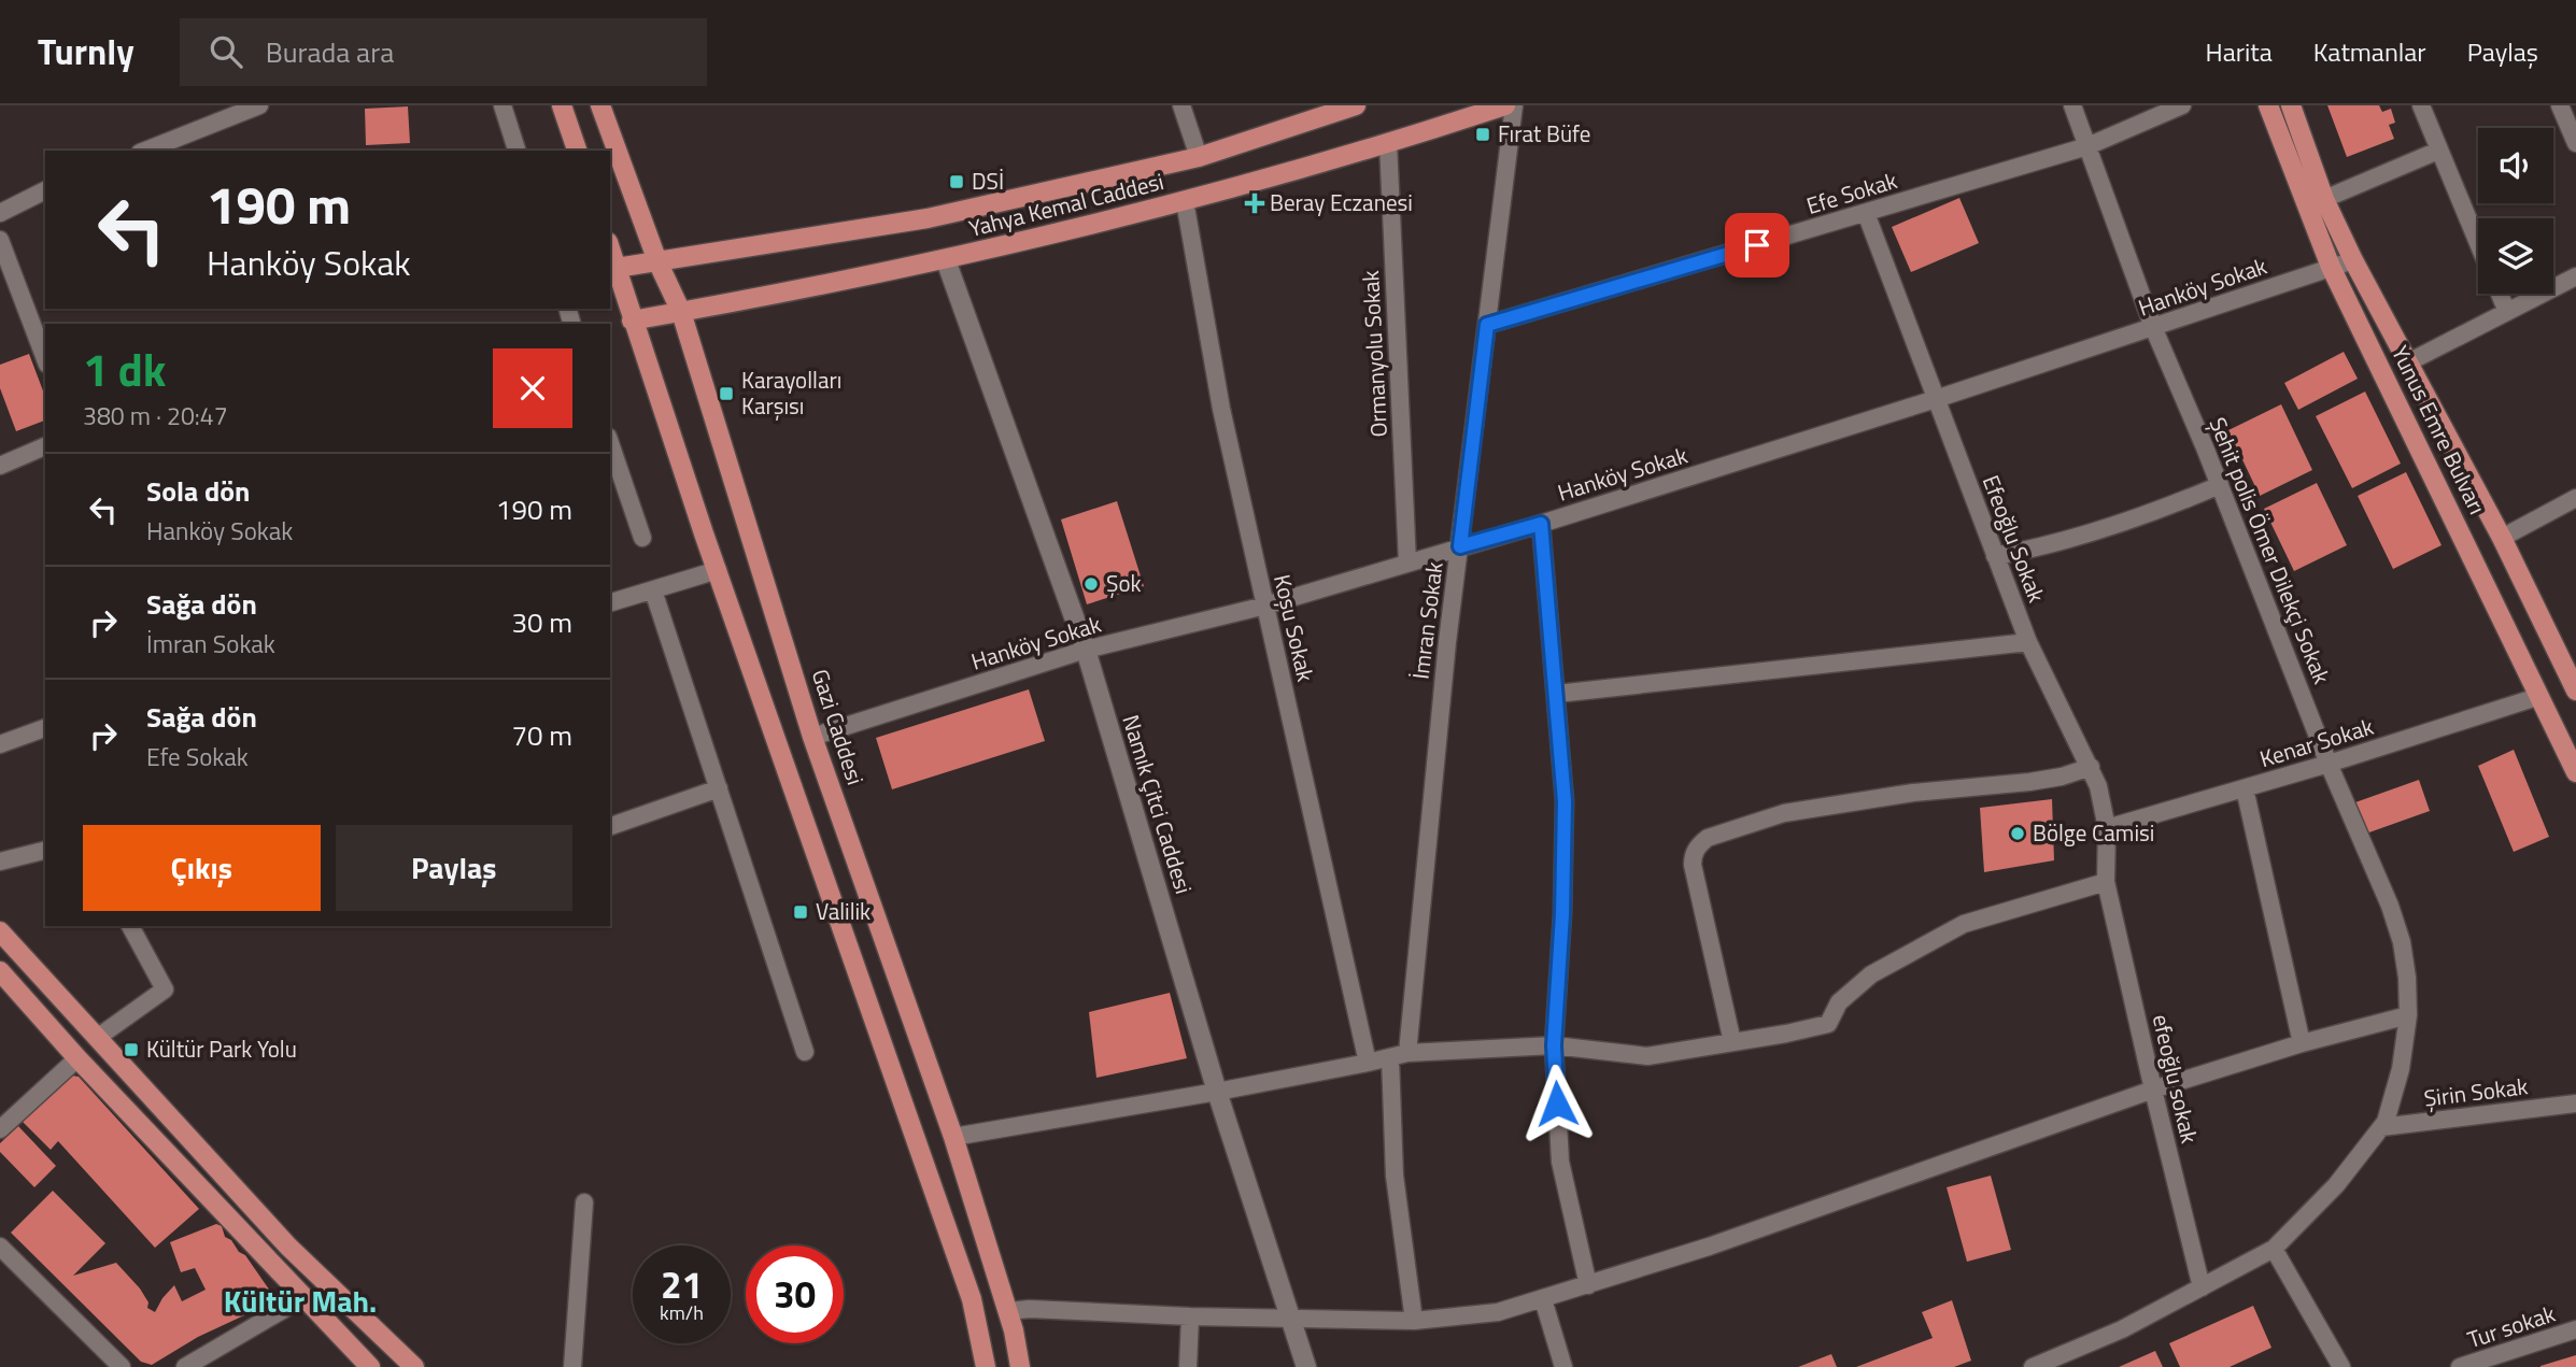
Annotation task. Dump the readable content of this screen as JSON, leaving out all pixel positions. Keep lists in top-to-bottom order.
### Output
{
  "streets": {
    "main road": ["Yahya Kemal Caddesi", "Yunus Emre Bulvarı", "Gazi Caddesi"],
    "street": [
      "Efe Sokak",
      "Hanköy Sokak",
      "Ormanyolu Sokak",
      "Efeoğlu Sokak",
      "Şehit polis Ömer Dilekçi Sokak",
      "İmran Sokak",
      "Koşu Sokak",
      "Kenar Sokak",
      "Namık Çitci Caddesi",
      "efeoğlu sokak",
      "Şirin Sokak",
      "Tur sokak"
    ]
  },
  "crossings": [
    ["Efe Sokak", "Efeoğlu Sokak"],
    ["Efe Sokak", "Şehit polis Ömer Dilekçi Sokak"],
    ["Efe Sokak", "İmran Sokak"],
    ["Yahya Kemal Caddesi", "Ormanyolu Sokak"],
    ["Yahya Kemal Caddesi", "Koşu Sokak"],
    ["Yahya Kemal Caddesi", "Gazi Caddesi"],
    ["Yahya Kemal Caddesi", "Namık Çitci Caddesi"],
    ["Hanköy Sokak", "Ormanyolu Sokak"],
    ["Hanköy Sokak", "Yunus Emre Bulvarı"],
    ["Hanköy Sokak", "Efeoğlu Sokak"],
    ["Hanköy Sokak", "Şehit polis Ömer Dilekçi Sokak"],
    ["Hanköy Sokak", "İmran Sokak"],
    ["Hanköy Sokak", "Koşu Sokak"],
    ["Hanköy Sokak", "Gazi Caddesi"],
    ["Hanköy Sokak", "Namık Çitci Caddesi"],
    ["Yunus Emre Bulvarı", "Kenar Sokak"],
    ["Efeoğlu Sokak", "Kenar Sokak"],
    ["Efeoğlu Sokak", "efeoğlu sokak"],
    ["Şehit polis Ömer Dilekçi Sokak", "Kenar Sokak"],
    ["Şehit polis Ömer Dilekçi Sokak", "efeoğlu sokak"],
    ["Şehit polis Ömer Dilekçi Sokak", "Şirin Sokak"]
  ],
  "districts": ["Kültür Mah."],
  "places": {
    "transit": [
      "Fırat Büfe",
      "DSİ",
      "Karayolları Karşısı",
      "Valilik",
      "Kültür Park Yolu"
    ],
    "health": ["Beray Eczanesi"],
    "other": ["Şok", "Bölge Camisi"]
  },
  "page": {
    "header": "Turnly",
    "search": "Burada ara",
    "nav": ["Harita", "Katmanlar", "Paylaş"],
    "turn": ["190 m", "Hanköy Sokak"],
    "heading": ["1 dk", "380 m · 20:47"],
    "list": [
      {
        "name": "Sola dön",
        "note": "Hanköy Sokak",
        "value": "190 m"
      },
      {
        "name": "Sağa dön",
        "note": "İmran Sokak",
        "value": "30 m"
      },
      {
        "name": "Sağa dön",
        "note": "Efe Sokak",
        "value": "70 m"
      }
    ],
    "buttons": ["Çıkış", "Paylaş"],
    "speed": "21 km/h",
    "limit": "30"
  }
}
